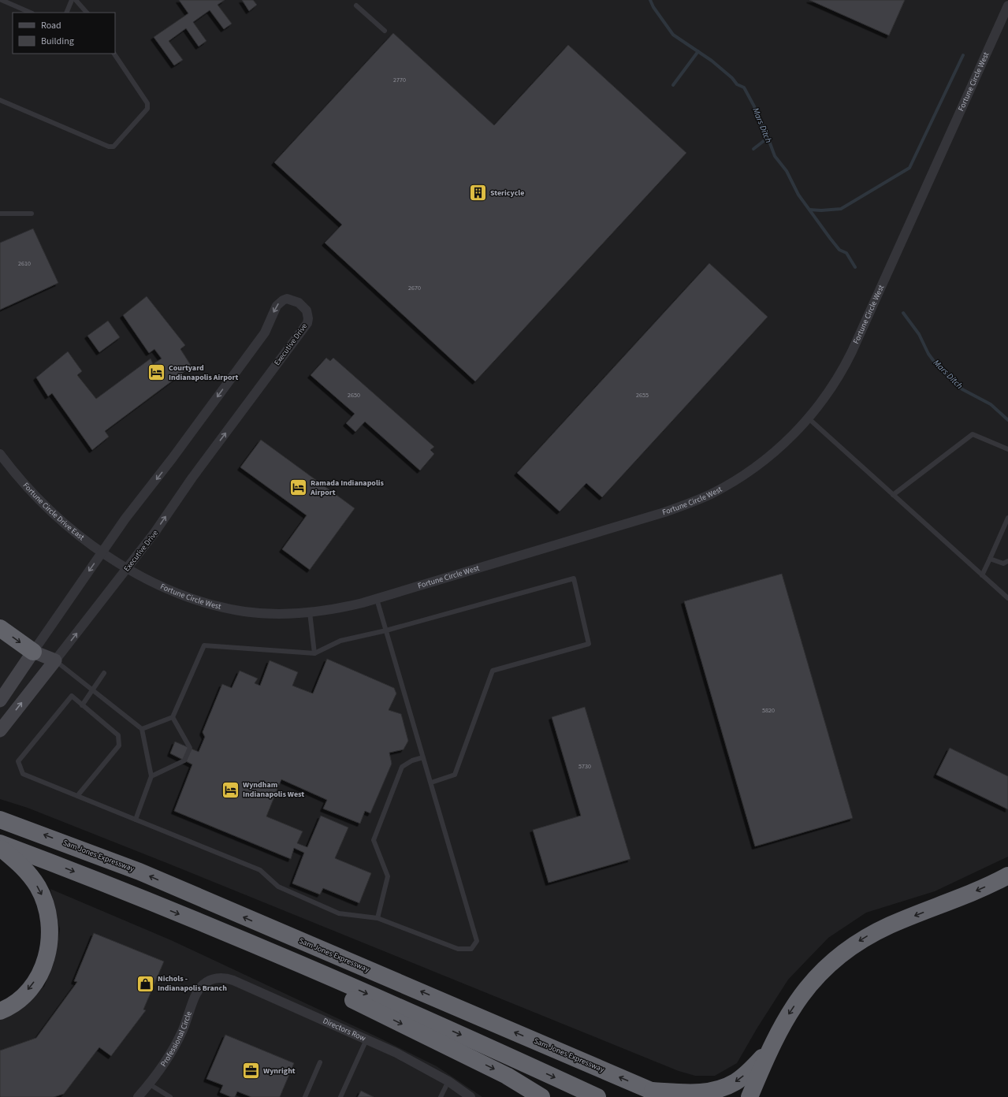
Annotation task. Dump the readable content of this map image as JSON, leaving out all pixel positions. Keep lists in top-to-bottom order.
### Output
{
  "streets": {
    "highway": ["Sam Jones Expressway"],
    "street": [
      "Fortune Circle West",
      "Executive Drive",
      "Fortune Circle Drive East",
      "Directors Row",
      "Professional Circle"
    ]
  },
  "crossings": [
    ["Fortune Circle West", "Executive Drive"],
    ["Fortune Circle West", "Fortune Circle Drive East"],
    ["Executive Drive", "Fortune Circle Drive East"],
    ["Directors Row", "Professional Circle"]
  ],
  "water": ["Mars Ditch"],
  "places": {
    "building": ["Stericycle"],
    "hotel": ["Courtyard Indianapolis Airport", "Ramada Indianapolis Airport", "Wyndham Indianapolis West"],
    "shop": ["Nichols - Indianapolis Branch"],
    "office": ["Wynright"]
  },
  "house_numbers": [
    "2770",
    "2610",
    "2670",
    "2650",
    "2655",
    "5820",
    "5730"
  ],
  "legend": ["Road", "Building"]
}
